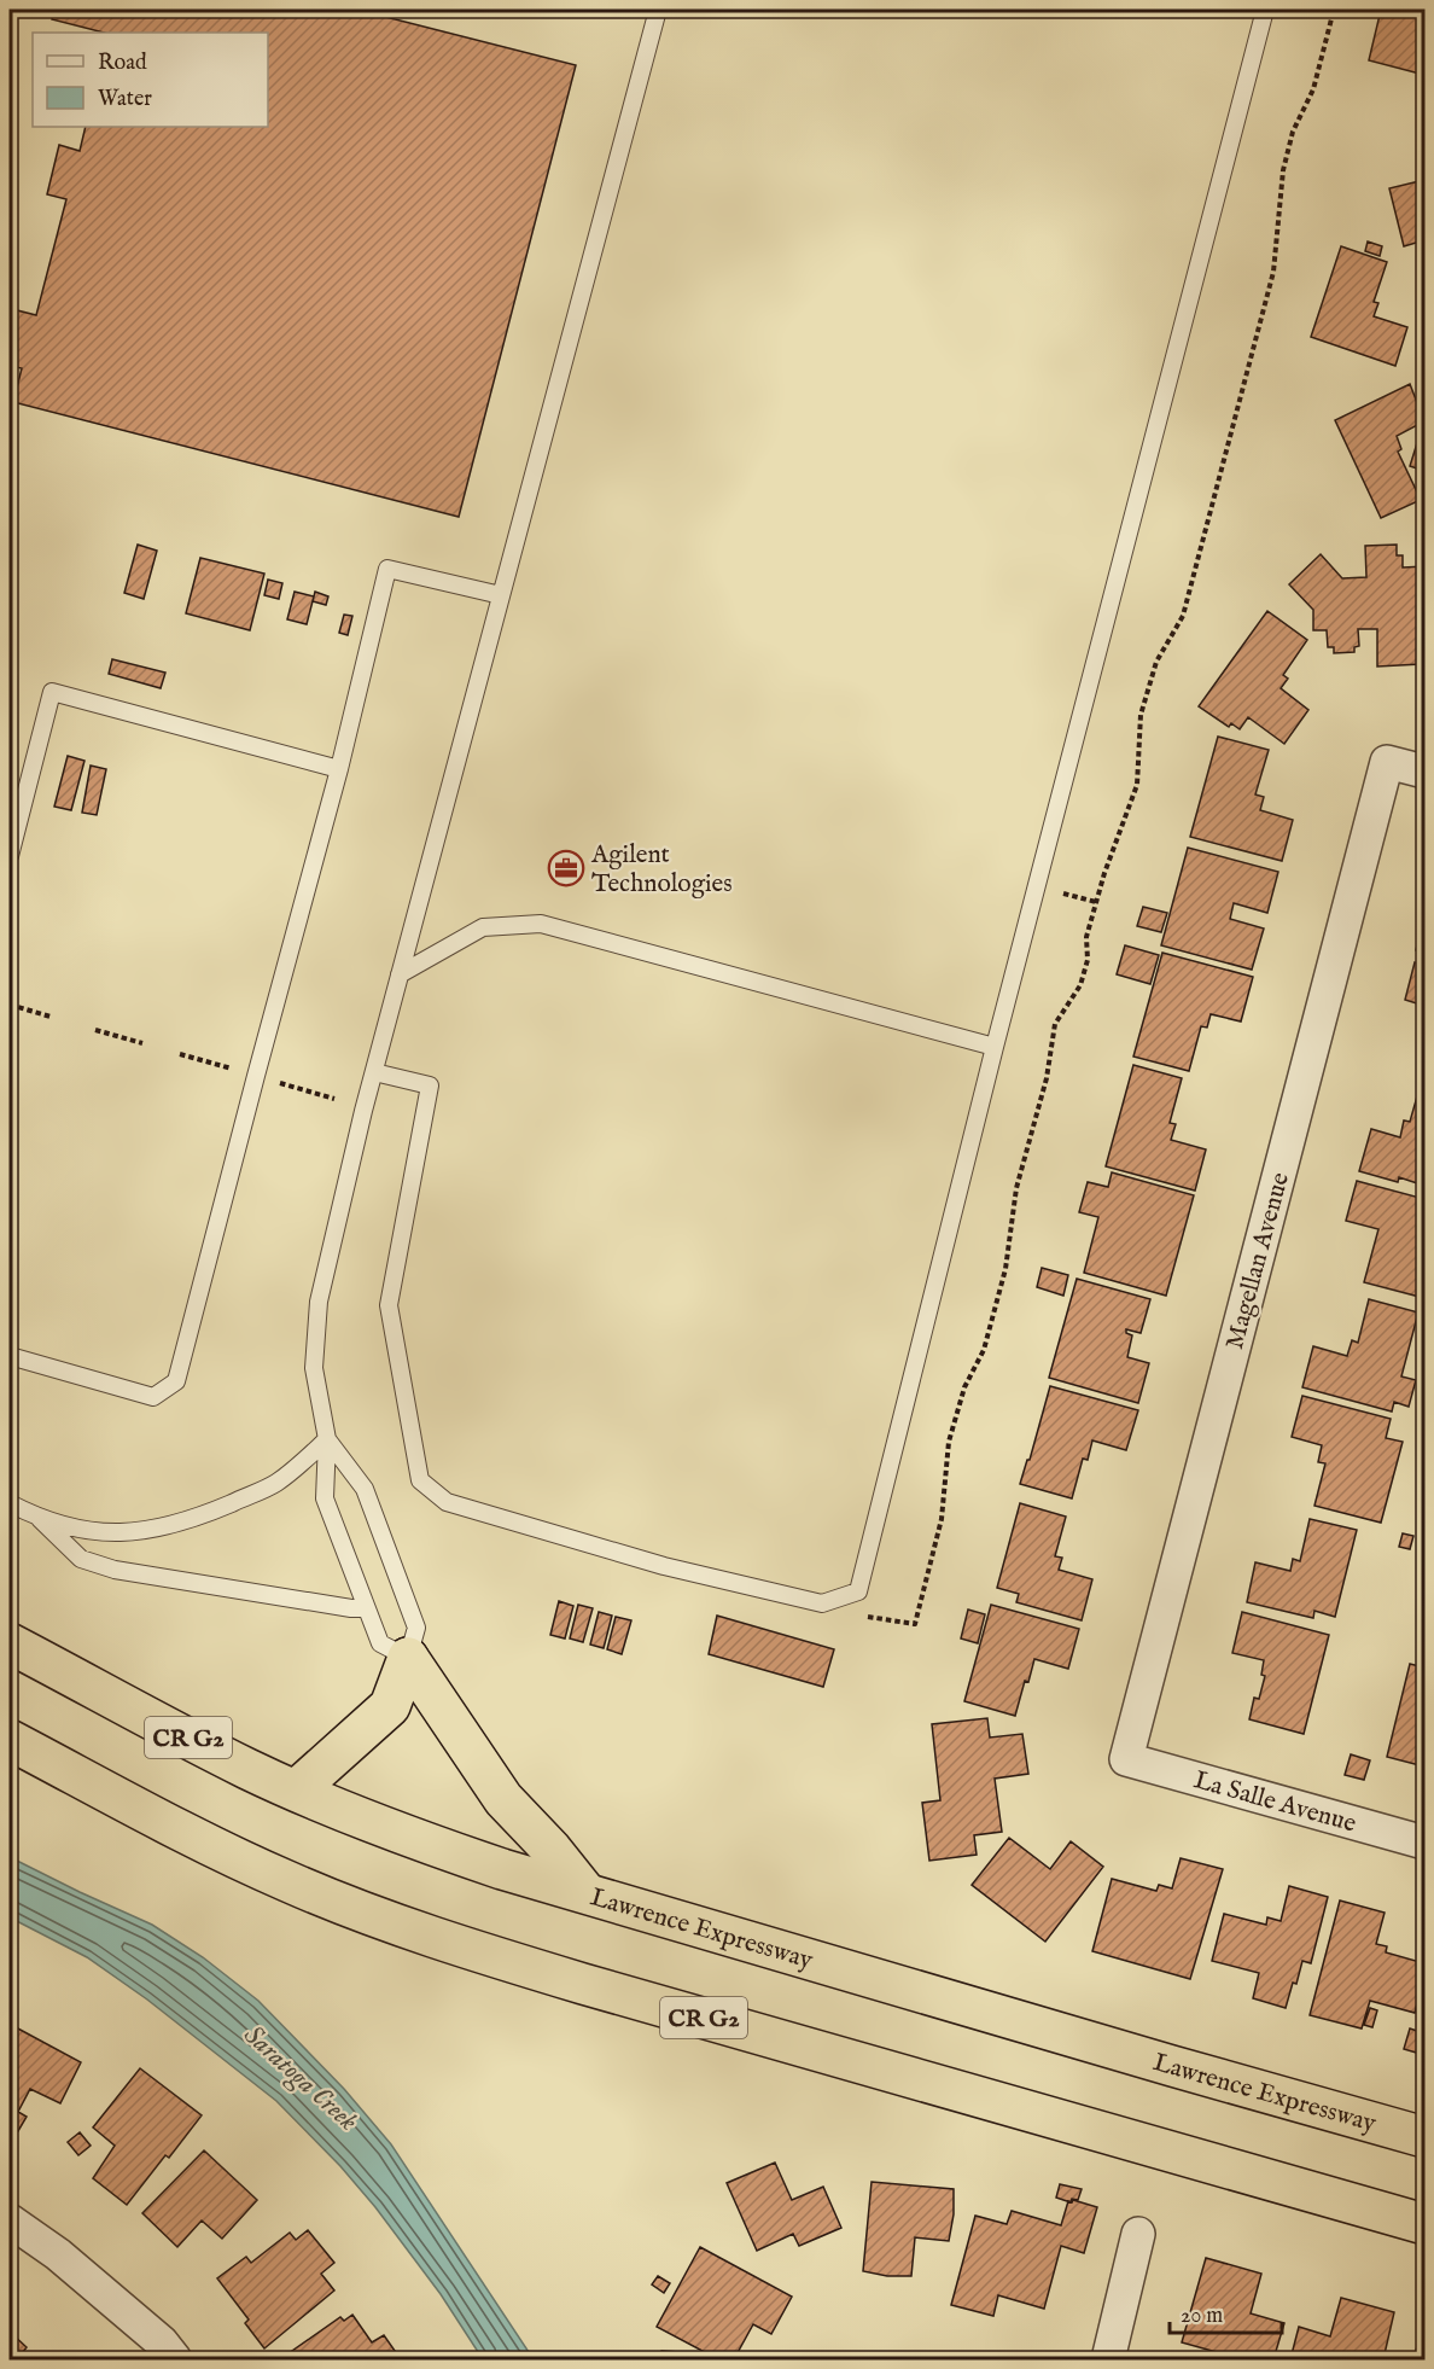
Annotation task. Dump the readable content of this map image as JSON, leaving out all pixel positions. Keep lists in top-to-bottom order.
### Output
{
  "streets": {
    "highway": ["CR G2", "Lawrence Expressway"],
    "street": ["Magellan Avenue", "La Salle Avenue"]
  },
  "crossings": [
    ["Magellan Avenue", "La Salle Avenue"]
  ],
  "water": ["Saratoga Creek"],
  "places": {
    "office": ["Agilent Technologies"]
  },
  "legend": ["Road", "Water"],
  "scale_bar": "20 m"
}
